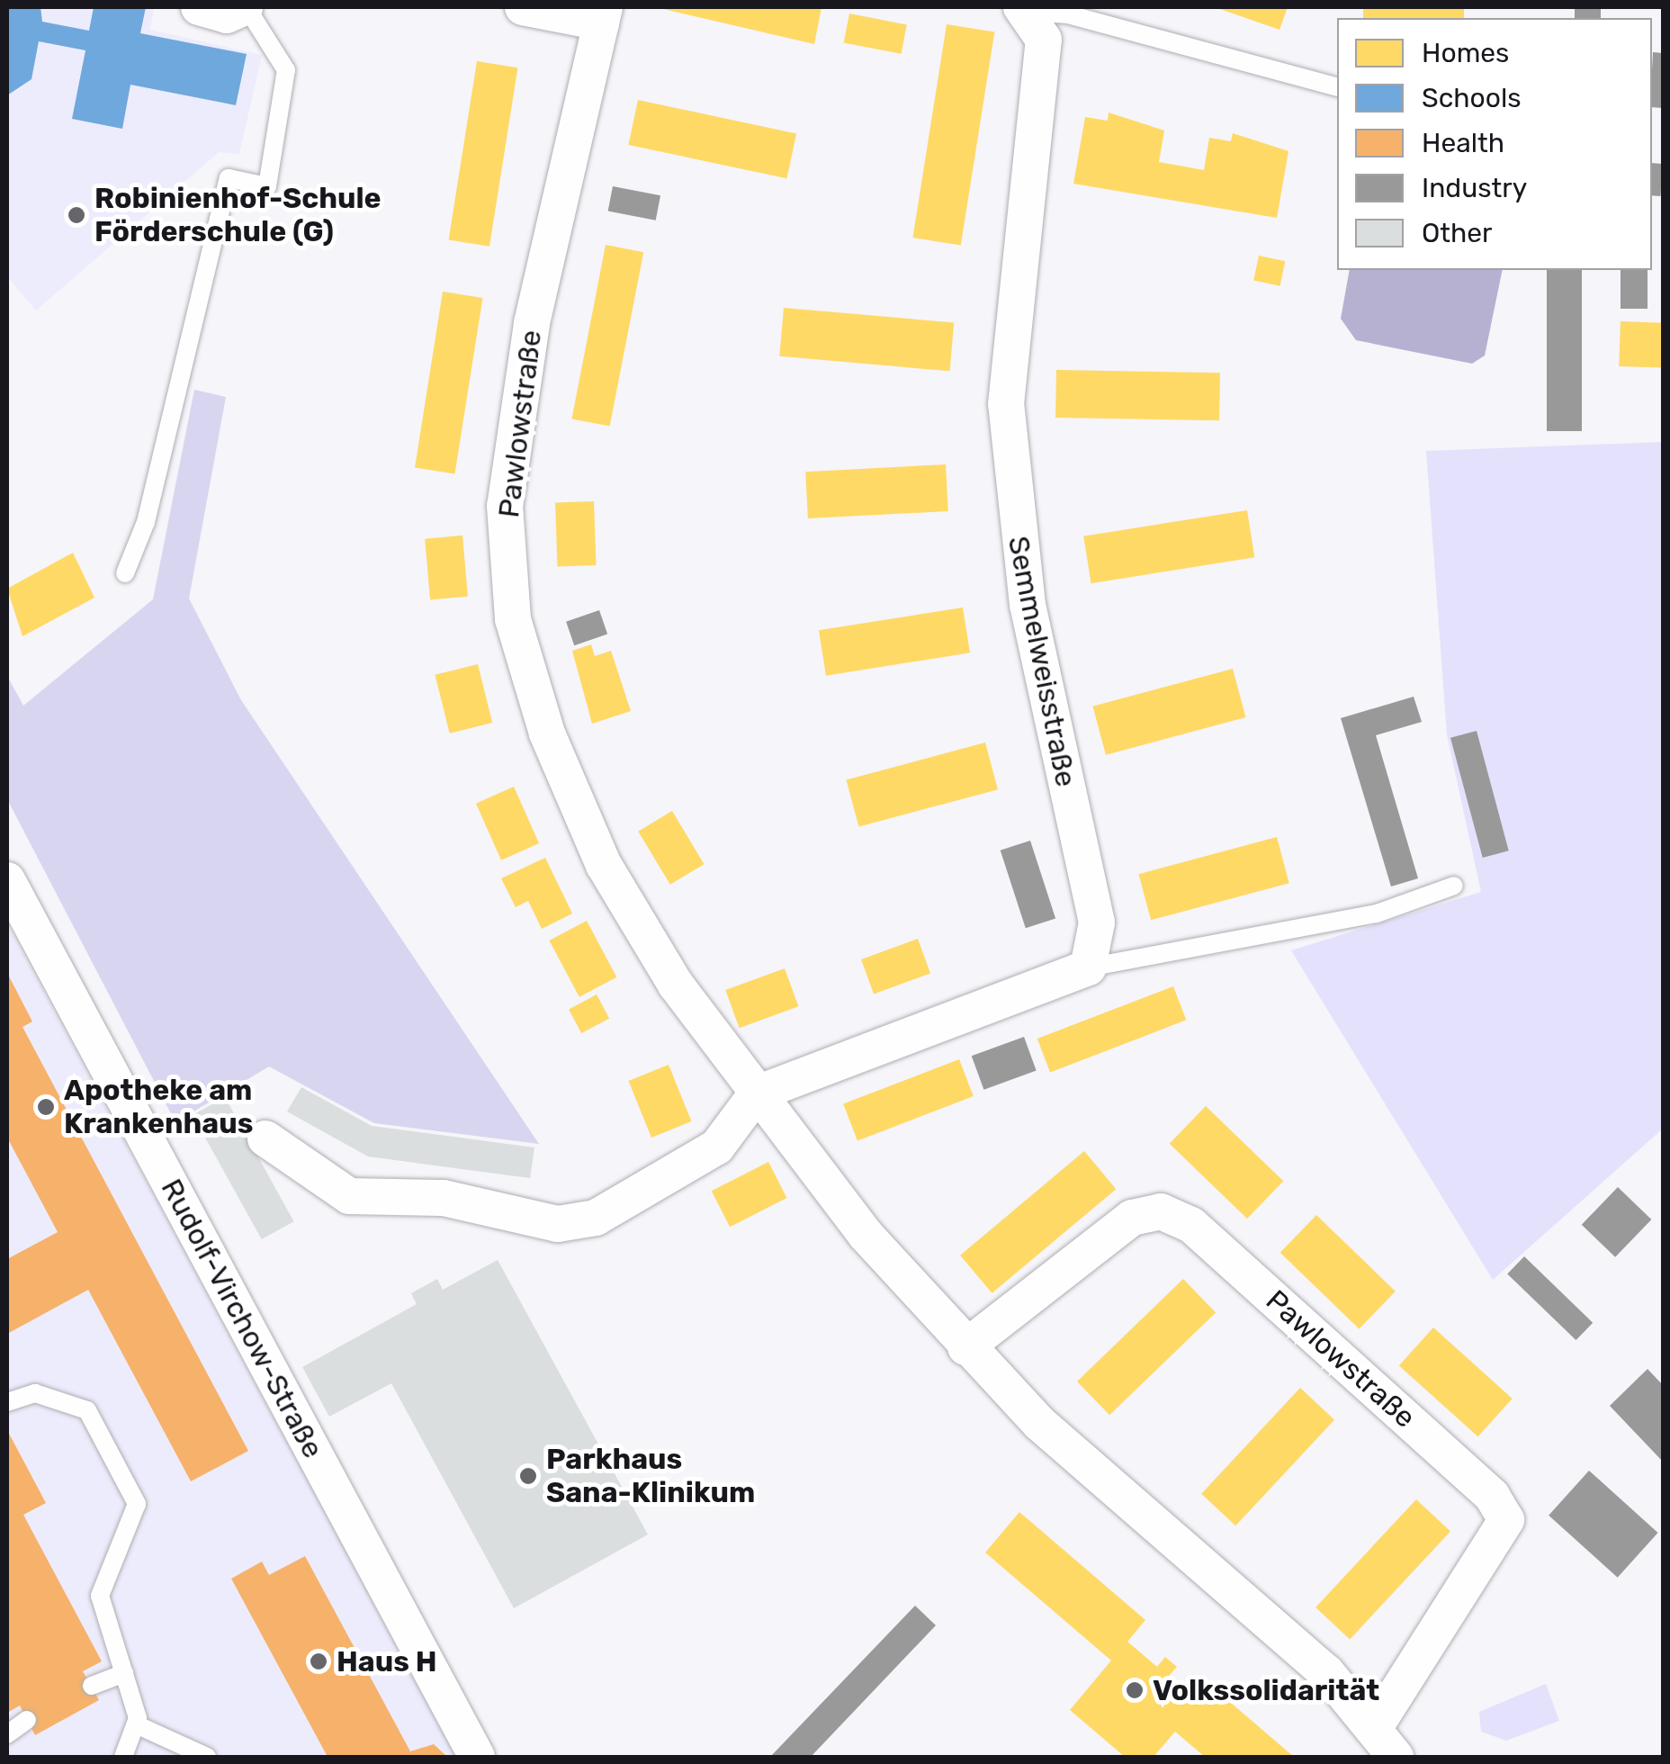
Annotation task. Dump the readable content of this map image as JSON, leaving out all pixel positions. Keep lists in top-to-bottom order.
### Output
{
  "streets": {
    "street": ["Pawlowstraße", "Semmelweisstraße", "Rudolf-Virchow-Straße"]
  },
  "places": [
    "Robinienhof-Schule Förderschule (G)",
    "Apotheke am Krankenhaus",
    "Parkhaus Sana-Klinikum",
    "Haus H",
    "Volkssolidarität"
  ],
  "legend": [
    "Homes",
    "Schools",
    "Health",
    "Industry",
    "Other"
  ]
}
